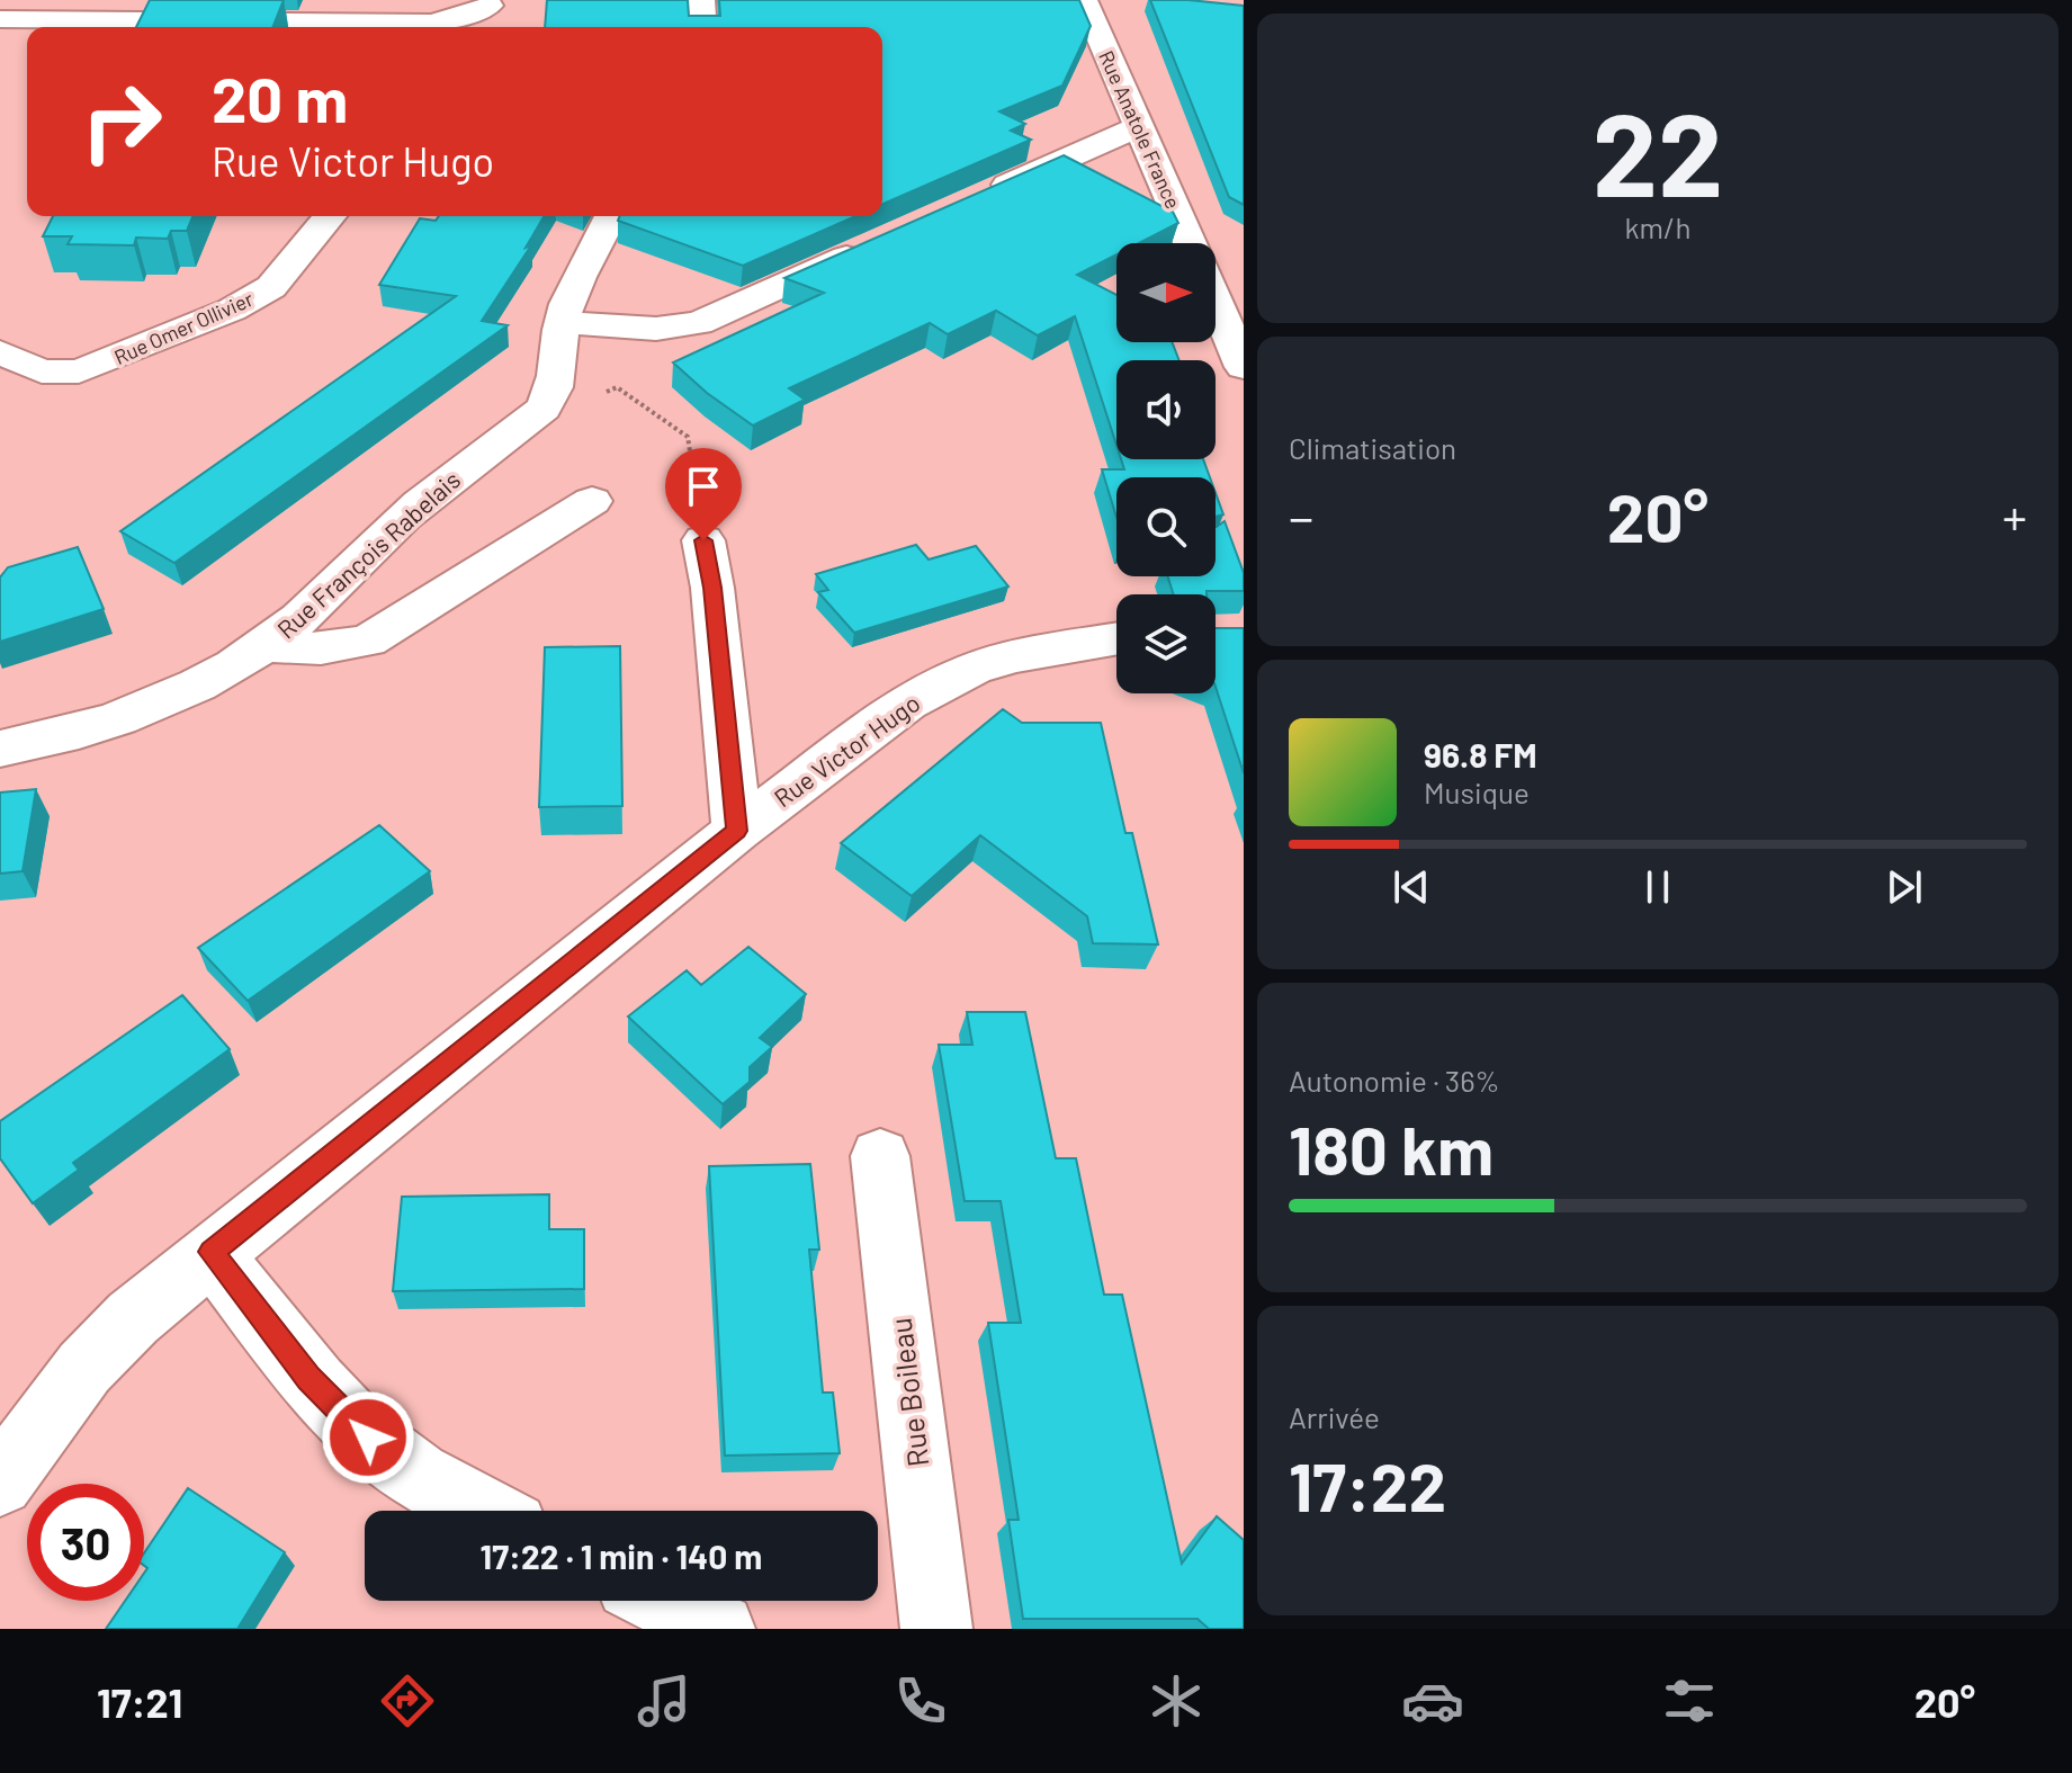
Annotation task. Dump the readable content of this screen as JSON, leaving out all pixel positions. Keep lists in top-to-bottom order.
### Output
{
  "streets": {
    "street": [
      "Rue Anatole France",
      "Rue Omer Ollivier",
      "Rue François Rabelais",
      "Rue Victor Hugo",
      "Rue Boileau"
    ]
  },
  "north": "right",
  "page": {
    "tile": [
      ["22", "km/h"],
      "Climatisation",
      ["Autonomie · 36%", "180 km"],
      ["Arrivée", "17:22"]
    ],
    "turn": ["20 m", "Rue Victor Hugo"],
    "heat": ["−", "20°", "+"],
    "song": ["96.8 FM", "Musique"],
    "limit": "30",
    "trip": "17:22 · 1 min · 140 m",
    "tabs": ["17:21", "20°"]
  }
}
